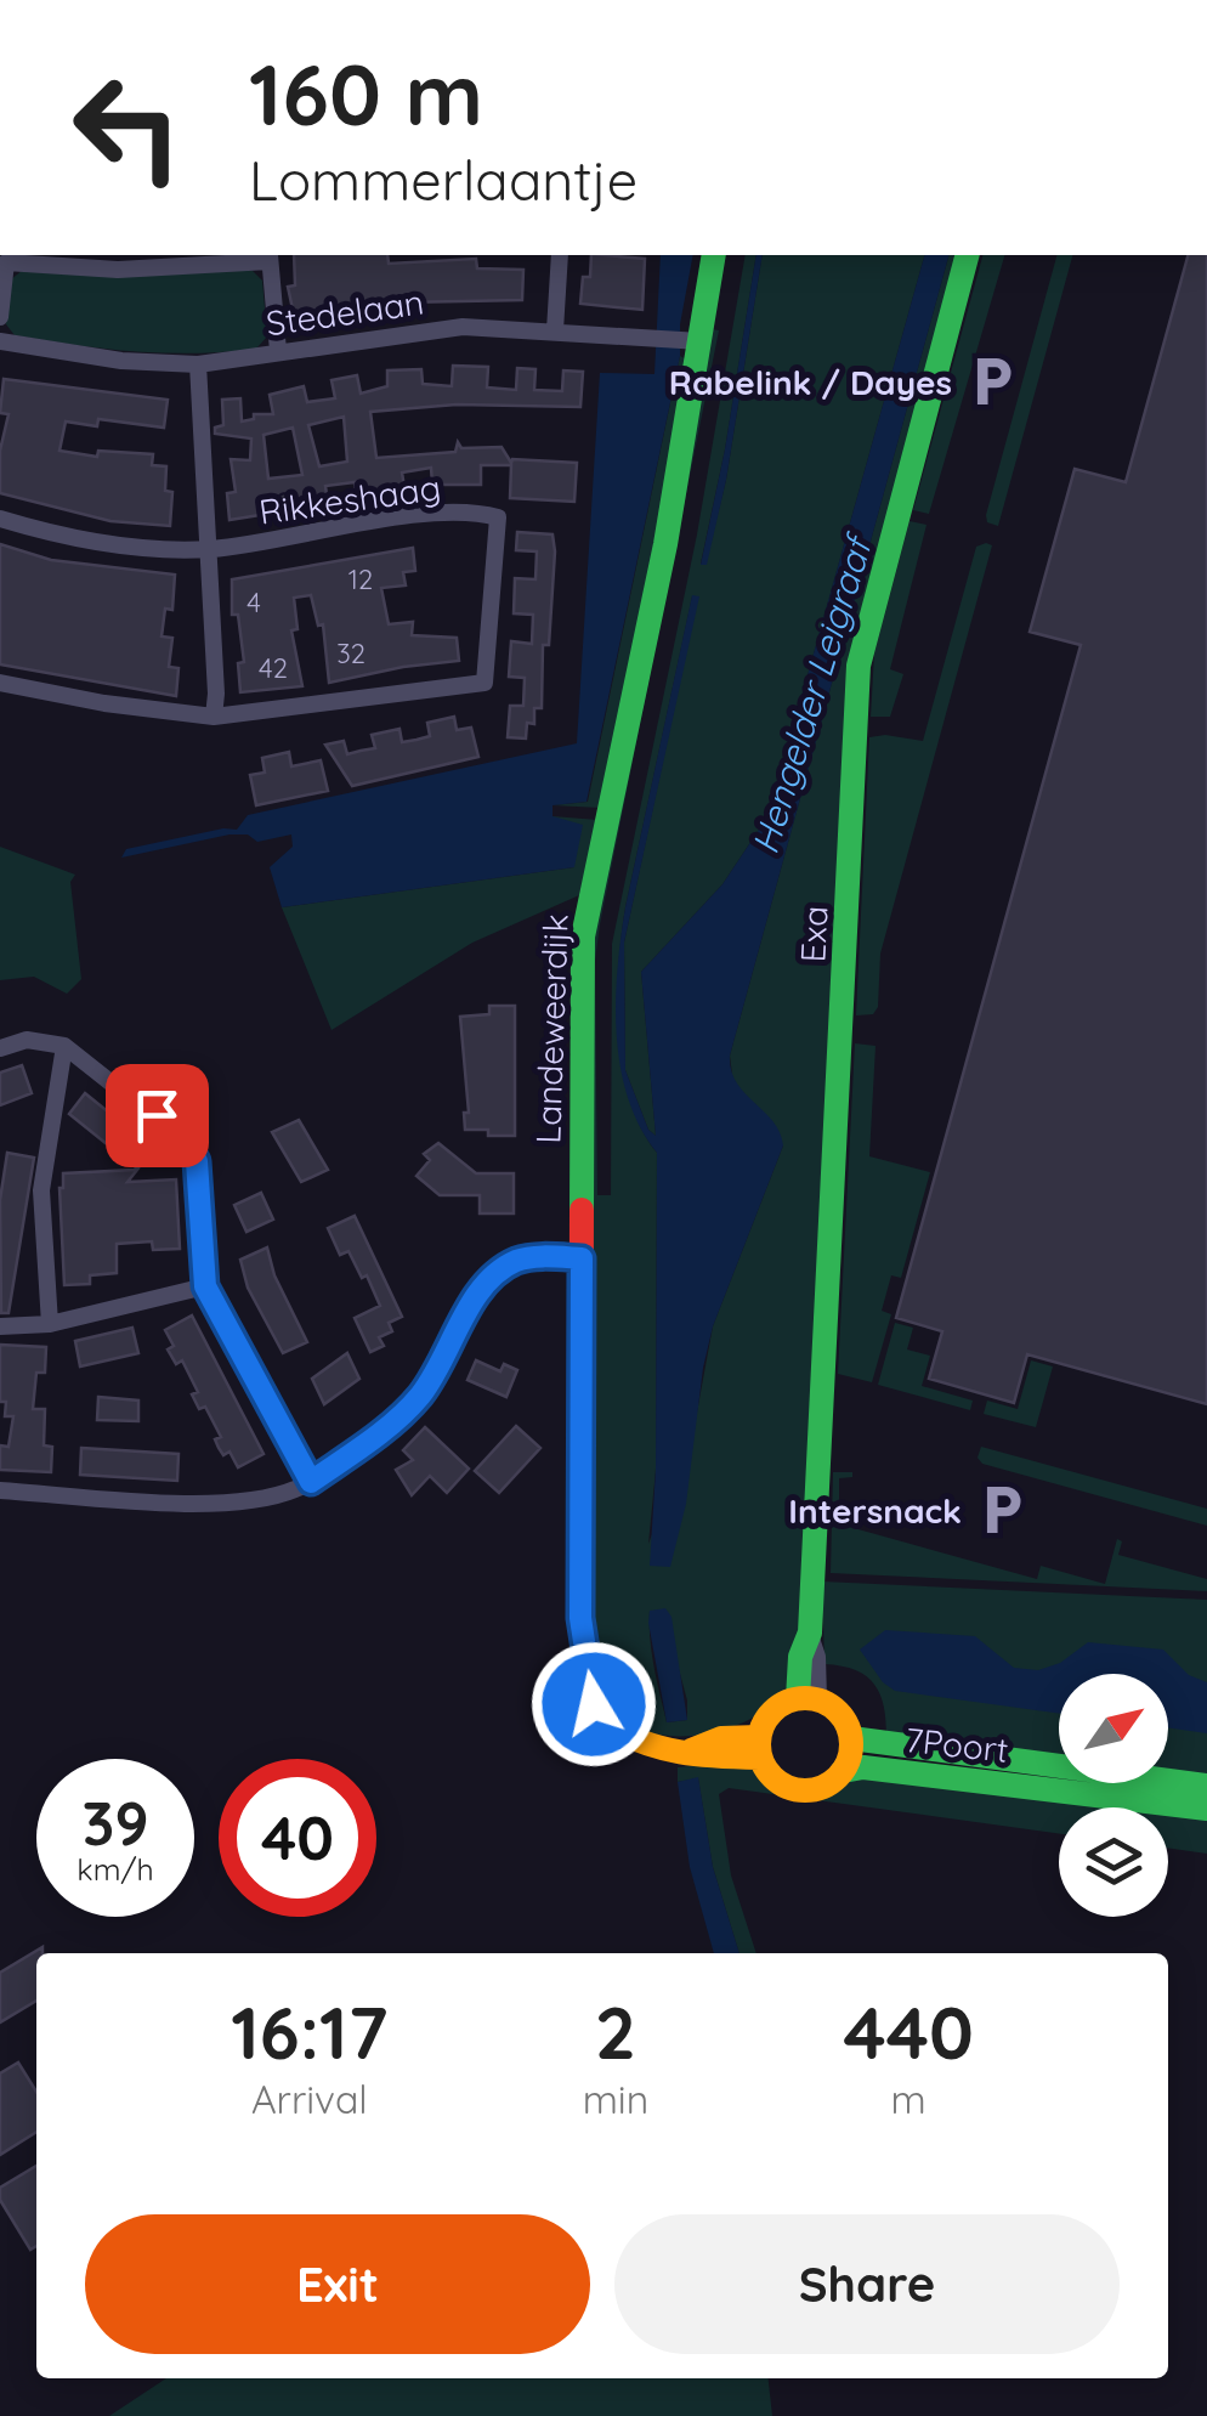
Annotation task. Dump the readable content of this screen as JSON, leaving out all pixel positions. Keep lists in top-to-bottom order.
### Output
{
  "streets": {
    "street": [
      "Stedelaan",
      "Rikkeshaag",
      "Exa",
      "Landeweerdijk",
      "7Poort"
    ]
  },
  "crossings": [
    ["Stedelaan", "Landeweerdijk"],
    ["Exa", "Landeweerdijk"],
    ["Exa", "7Poort"],
    ["Landeweerdijk", "7Poort"]
  ],
  "water": ["Hengelder Leigraaf"],
  "places": {
    "parking": ["Rabelink / Dayes", "Intersnack"]
  },
  "house_numbers": [
    "12",
    "4",
    "32",
    "42"
  ],
  "north": "top right",
  "page": {
    "turn": ["160 m", "Lommerlaantje"],
    "speed": "39 km/h",
    "limit": "40",
    "eta": [
      "16:17",
      "Arrival",
      "2",
      "min",
      "440",
      "m"
    ],
    "buttons": ["Exit", "Share"]
  }
}
